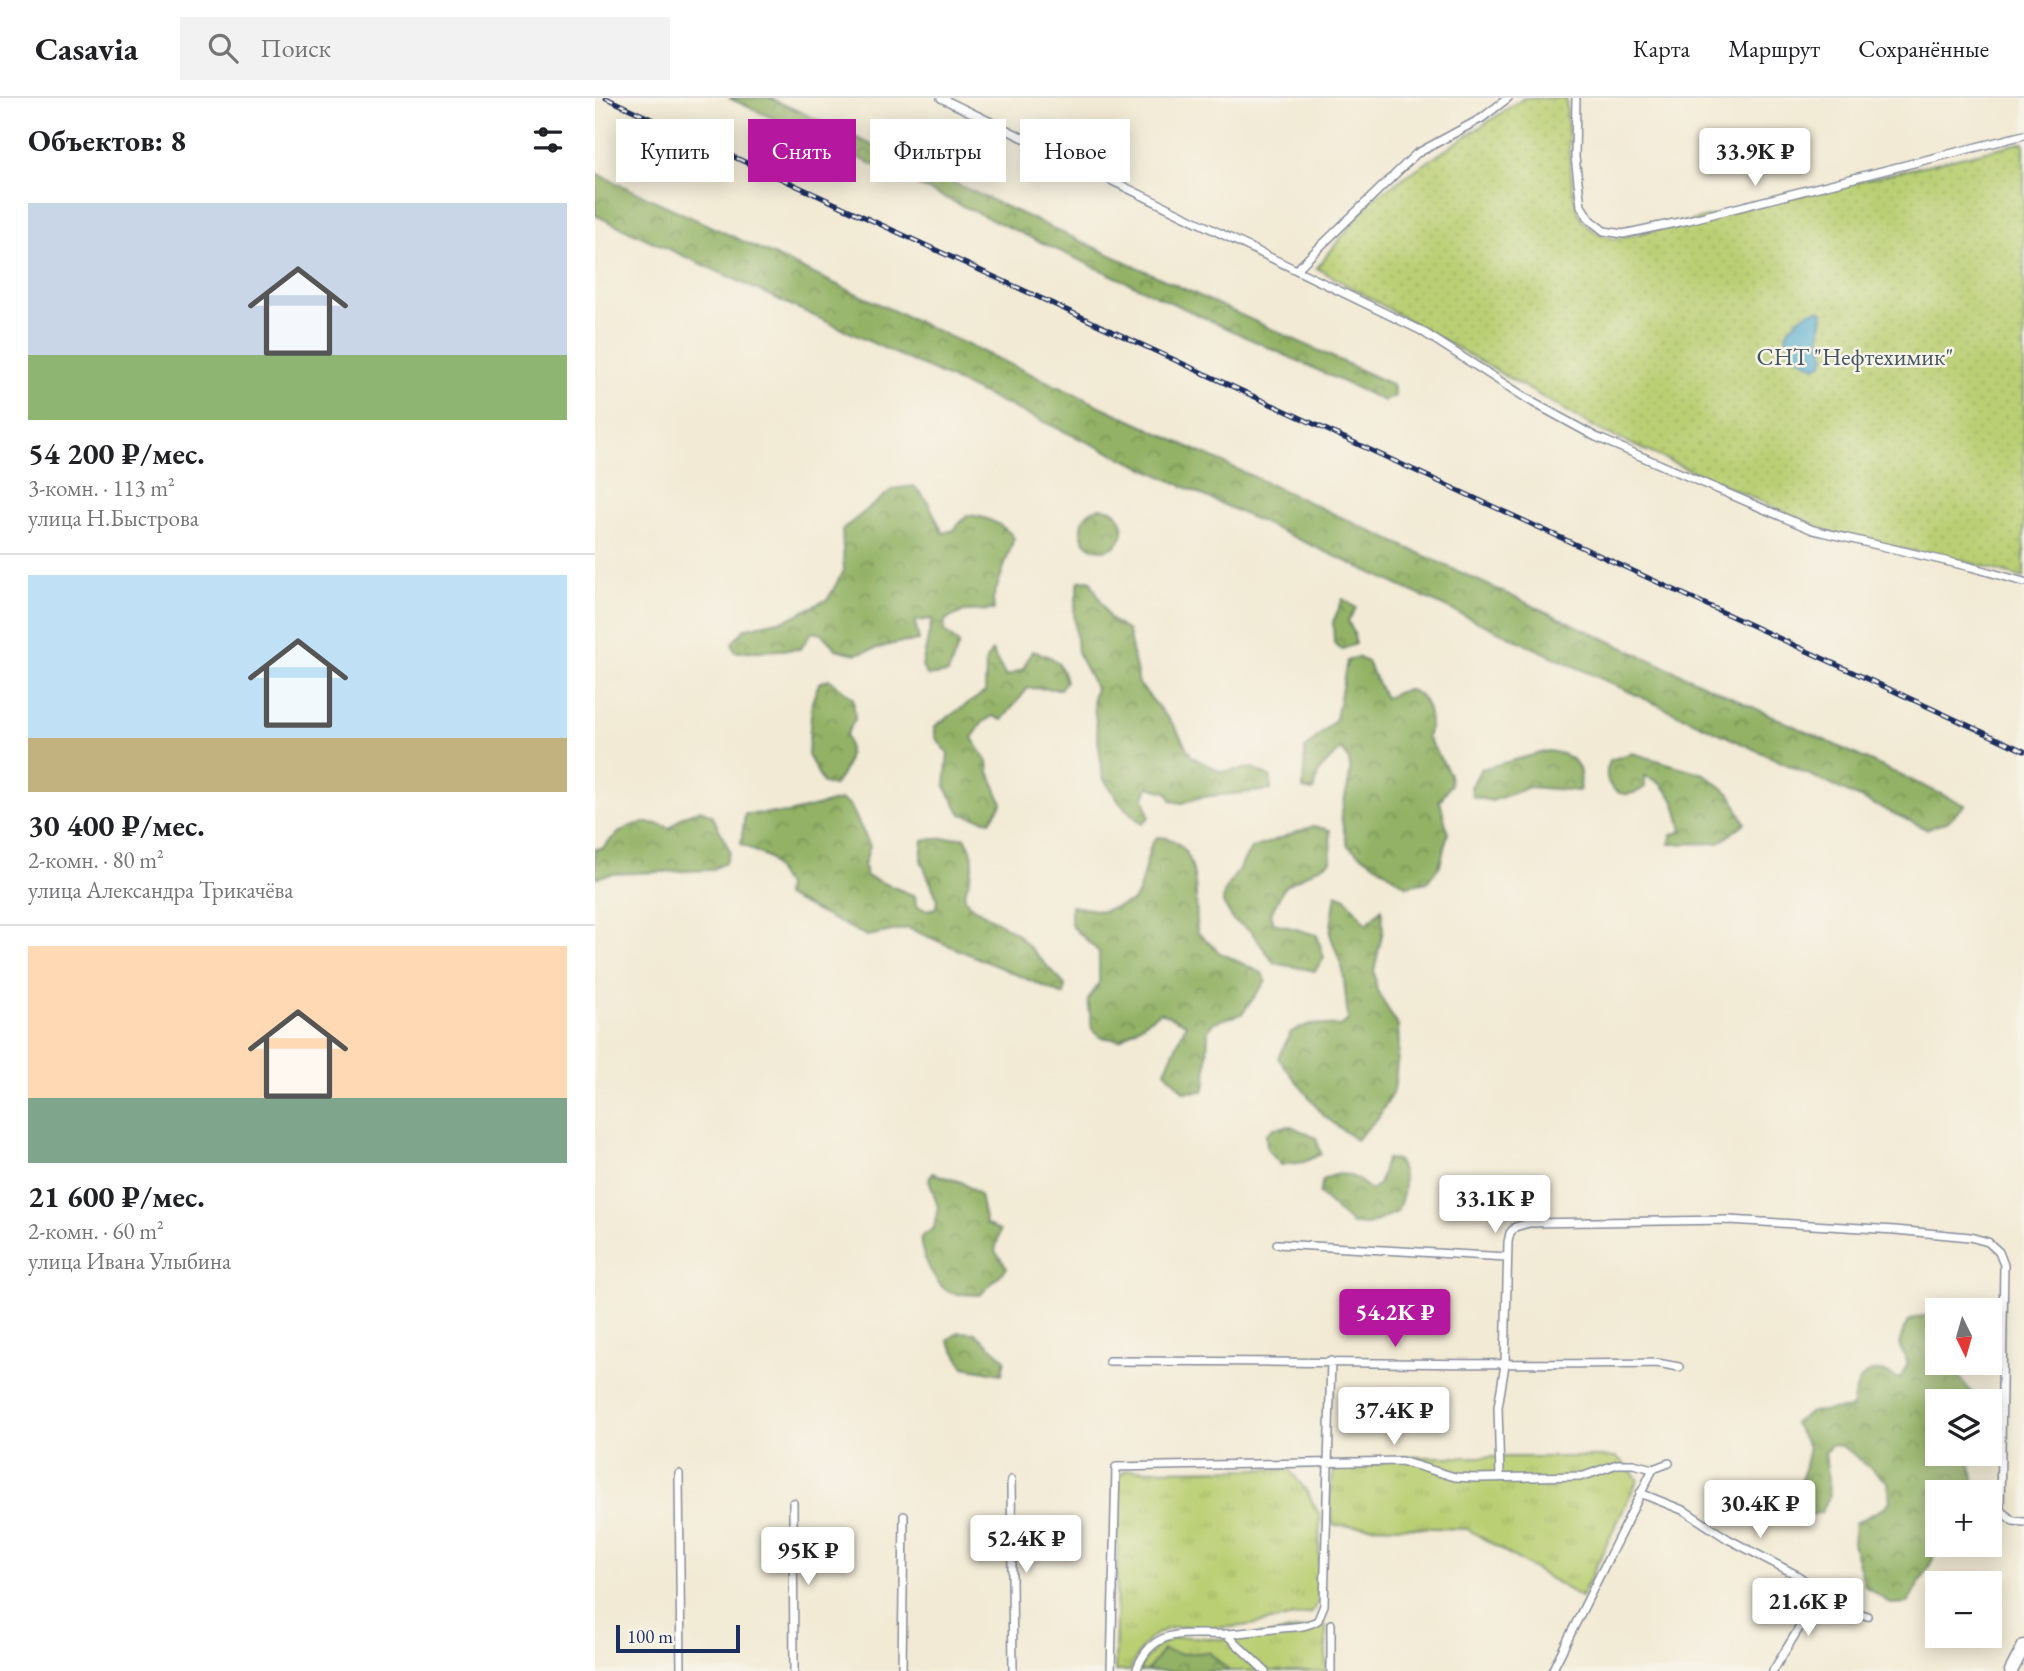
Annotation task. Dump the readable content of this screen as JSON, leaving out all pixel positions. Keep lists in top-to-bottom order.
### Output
{
  "parks": ["СНТ \"Нефтехимик\""],
  "scale_bar": "100 m",
  "north": "bottom",
  "page": {
    "header": "Casavia",
    "search": "Поиск",
    "nav": ["Карта", "Маршрут", "Сохранённые"],
    "heading": "Объектов: 8",
    "chip": [
      "Купить",
      "Снять",
      "Фильтры",
      "Новое"
    ],
    "price": [
      "33.9K ₽",
      "33.1K ₽",
      "54.2K ₽",
      "37.4K ₽",
      "30.4K ₽",
      "52.4K ₽",
      "95K ₽",
      "21.6K ₽"
    ],
    "list": [
      {
        "name": "54 200 ₽/мес.",
        "note": "3-комн. · 113 m² · улица Н.Быстрова"
      },
      {
        "name": "30 400 ₽/мес.",
        "note": "2-комн. · 80 m² · улица Александра Трикачёва"
      },
      {
        "name": "21 600 ₽/мес.",
        "note": "2-комн. · 60 m² · улица Ивана Улыбина"
      }
    ],
    "map_buttons": ["+", "−"],
    "scale": "100 m"
  }
}
